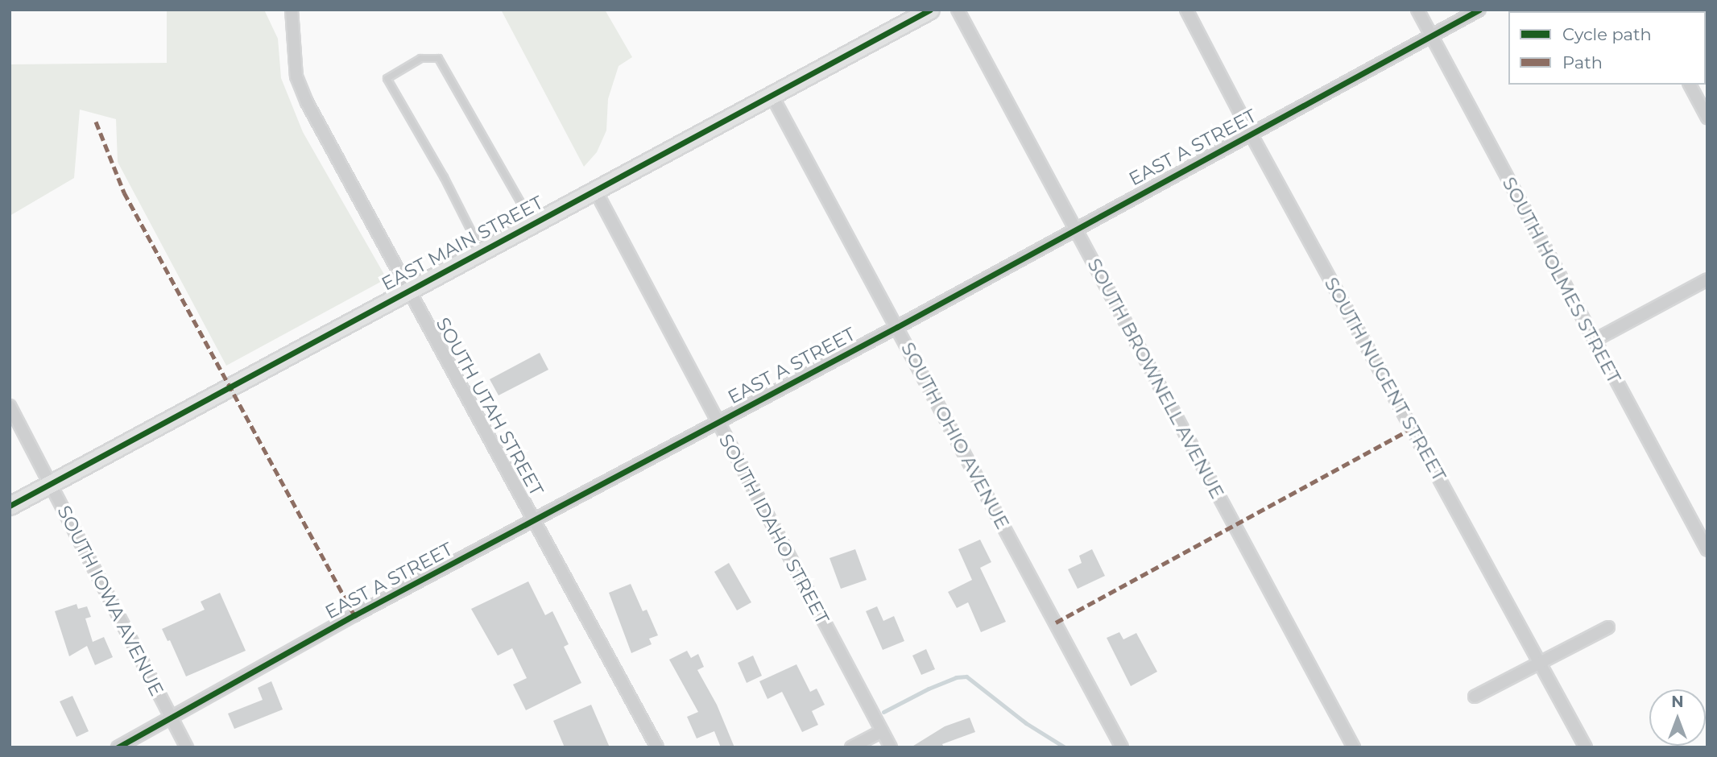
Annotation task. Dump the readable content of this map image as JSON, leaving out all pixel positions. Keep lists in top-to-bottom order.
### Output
{
  "streets": {
    "street": [
      "EAST A STREET",
      "EAST MAIN STREET",
      "SOUTH HOLMES STREET",
      "SOUTH BROWNELL AVENUE",
      "SOUTH NUGENT STREET",
      "SOUTH UTAH STREET",
      "SOUTH OHIO AVENUE",
      "SOUTH IDAHO STREET",
      "SOUTH IOWA AVENUE"
    ]
  },
  "crossings": [
    ["EAST A STREET", "SOUTH HOLMES STREET"],
    ["EAST A STREET", "SOUTH BROWNELL AVENUE"],
    ["EAST A STREET", "SOUTH NUGENT STREET"],
    ["EAST A STREET", "SOUTH UTAH STREET"],
    ["EAST A STREET", "SOUTH OHIO AVENUE"],
    ["EAST A STREET", "SOUTH IDAHO STREET"],
    ["EAST A STREET", "SOUTH IOWA AVENUE"],
    ["EAST MAIN STREET", "SOUTH UTAH STREET"],
    ["EAST MAIN STREET", "SOUTH OHIO AVENUE"],
    ["EAST MAIN STREET", "SOUTH IDAHO STREET"],
    ["EAST MAIN STREET", "SOUTH IOWA AVENUE"]
  ],
  "legend": ["Cycle path", "Path"],
  "north": "top"
}
